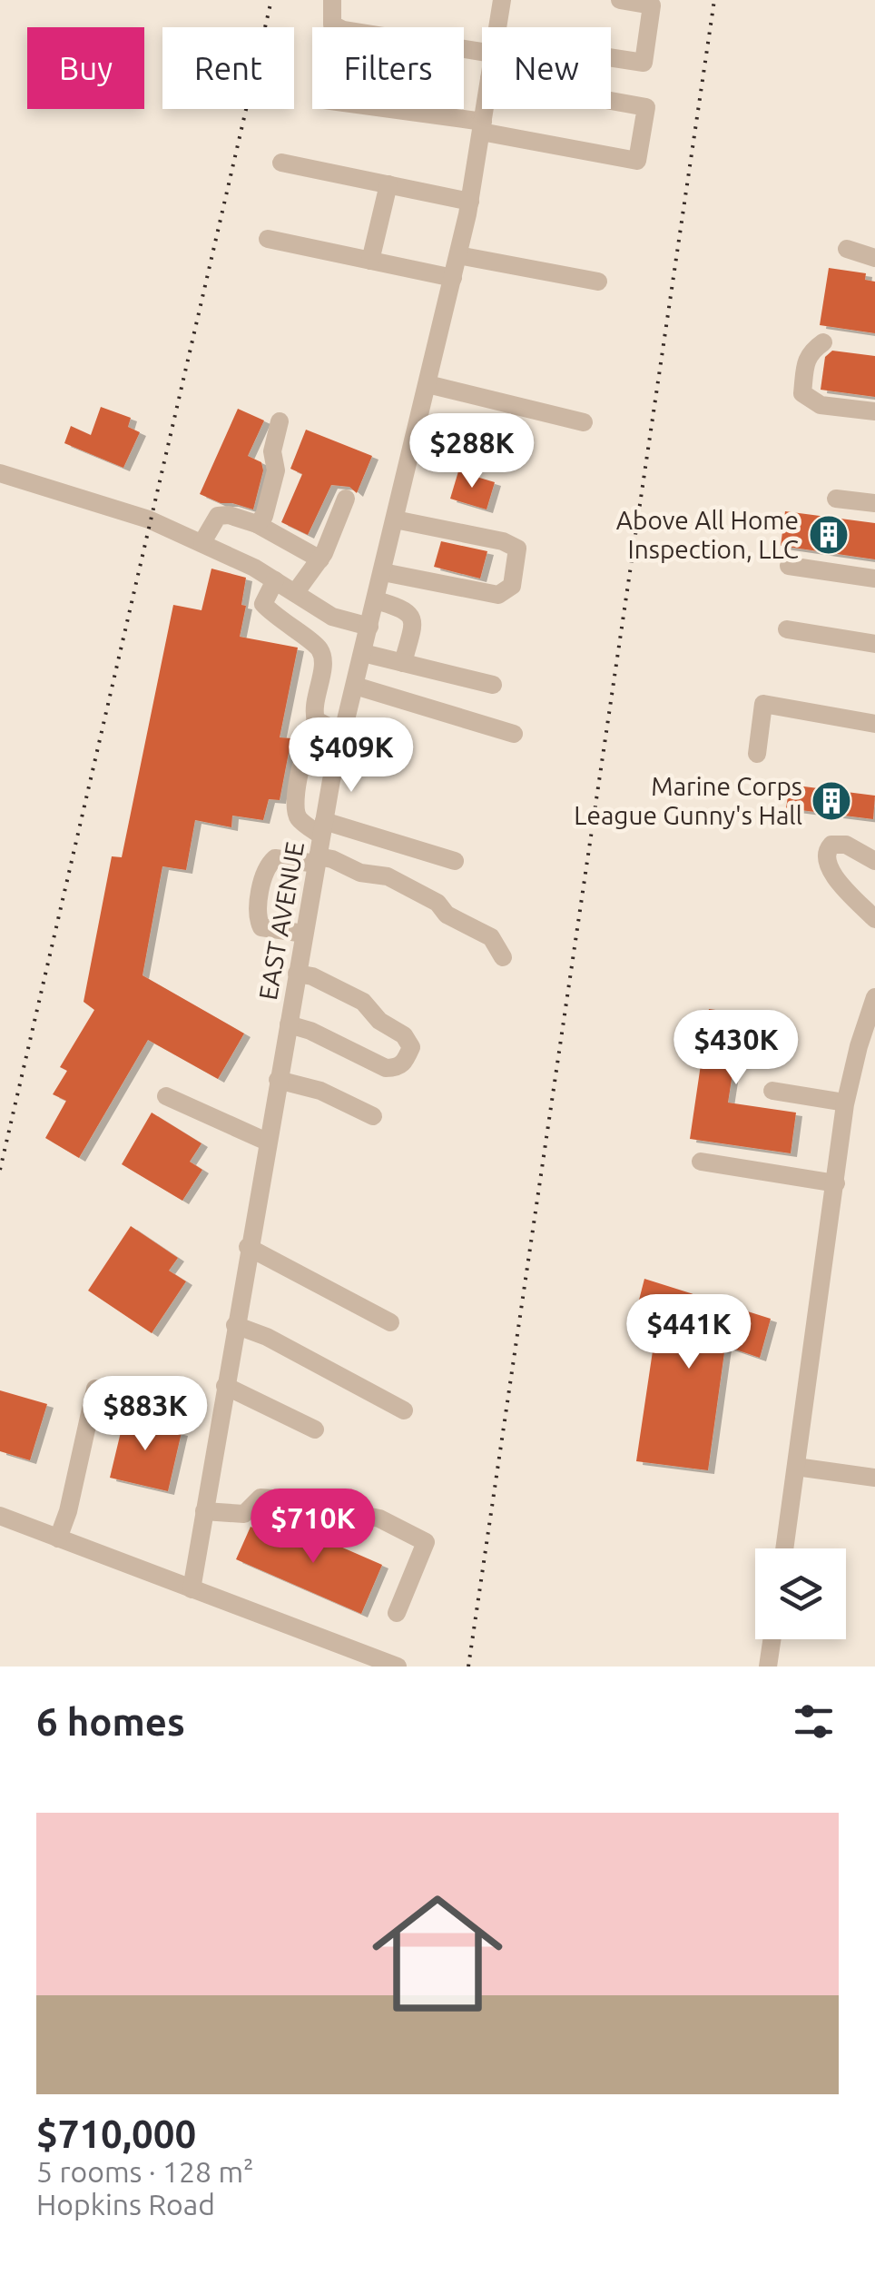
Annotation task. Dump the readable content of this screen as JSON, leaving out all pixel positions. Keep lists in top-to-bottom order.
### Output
{
  "streets": {
    "street": ["EAST AVENUE"]
  },
  "places": {
    "building": ["Above All Home Inspection, LLC", "Marine Corps League Gunny's Hall"]
  },
  "page": {
    "chip": [
      "Buy",
      "Rent",
      "Filters",
      "New"
    ],
    "price": [
      "$288K",
      "$409K",
      "$430K",
      "$441K",
      "$883K",
      "$710K"
    ],
    "heading": "6 homes",
    "list": [
      {
        "name": "$710,000",
        "note": "5 rooms · 128 m² · Hopkins Road"
      }
    ]
  }
}
